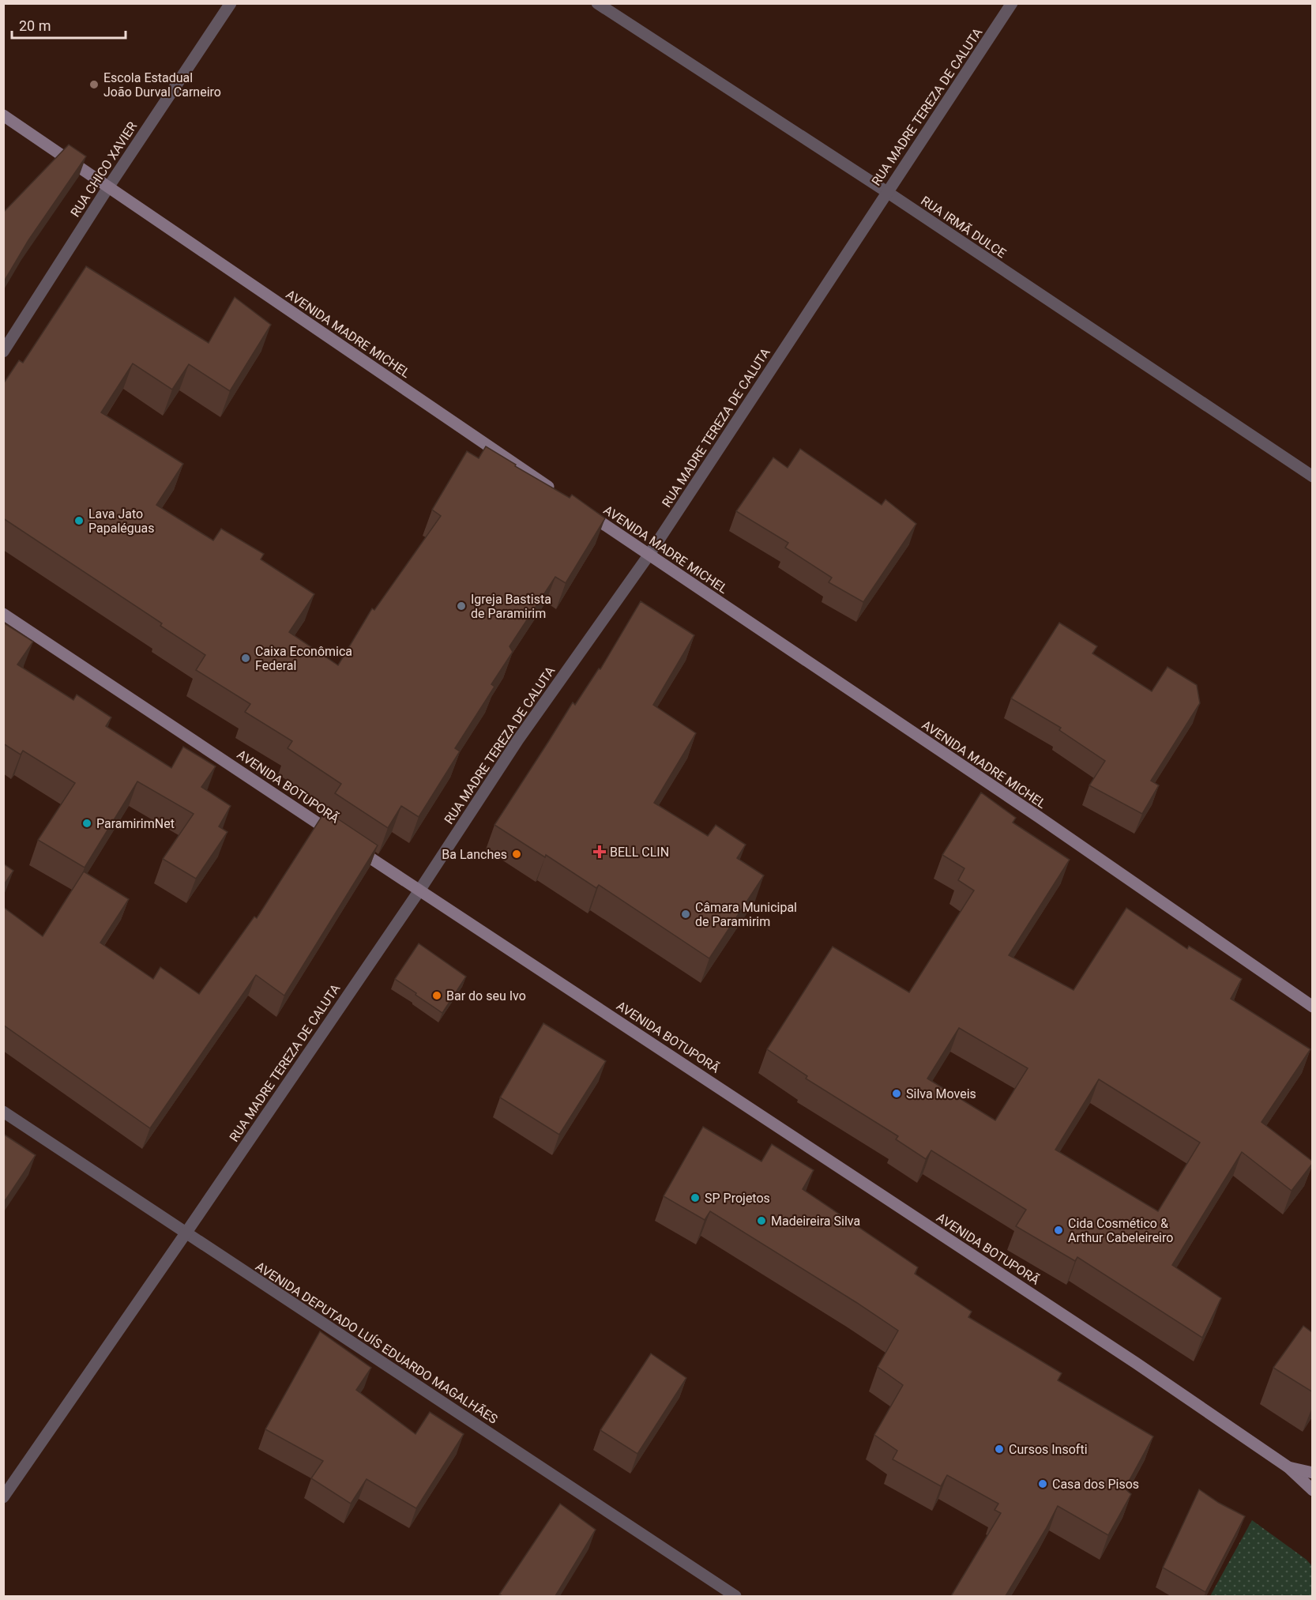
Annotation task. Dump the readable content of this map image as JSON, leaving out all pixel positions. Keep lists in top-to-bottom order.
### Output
{
  "streets": {
    "street": [
      "RUA MADRE TEREZA DE CALUTA",
      "RUA CHICO XAVIER",
      "RUA IRMÃ DULCE",
      "AVENIDA MADRE MICHEL",
      "AVENIDA BOTUPORÃ",
      "AVENIDA DEPUTADO LUÍS EDUARDO MAGALHÃES"
    ]
  },
  "crossings": [
    ["RUA MADRE TEREZA DE CALUTA", "RUA IRMÃ DULCE"],
    ["RUA MADRE TEREZA DE CALUTA", "AVENIDA MADRE MICHEL"],
    ["RUA MADRE TEREZA DE CALUTA", "AVENIDA BOTUPORÃ"],
    ["RUA MADRE TEREZA DE CALUTA", "AVENIDA DEPUTADO LUÍS EDUARDO MAGALHÃES"],
    ["RUA CHICO XAVIER", "AVENIDA MADRE MICHEL"]
  ],
  "places": {
    "other": [
      "Escola Estadual João Durval Carneiro",
      "Lava Jato Papaléguas",
      "Igreja Bastista de Paramirim",
      "Caixa Econômica Federal",
      "ParamirimNet",
      "Ba Lanches",
      "Câmara Municipal de Paramirim",
      "Bar do seu Ivo",
      "Silva Moveis",
      "SP Projetos",
      "Madeireira Silva",
      "Cida Cosmético & Arthur Cabeleireiro",
      "Cursos Insofti",
      "Casa dos Pisos"
    ],
    "health": ["BELL CLIN"]
  },
  "scale_bar": "20 m"
}
